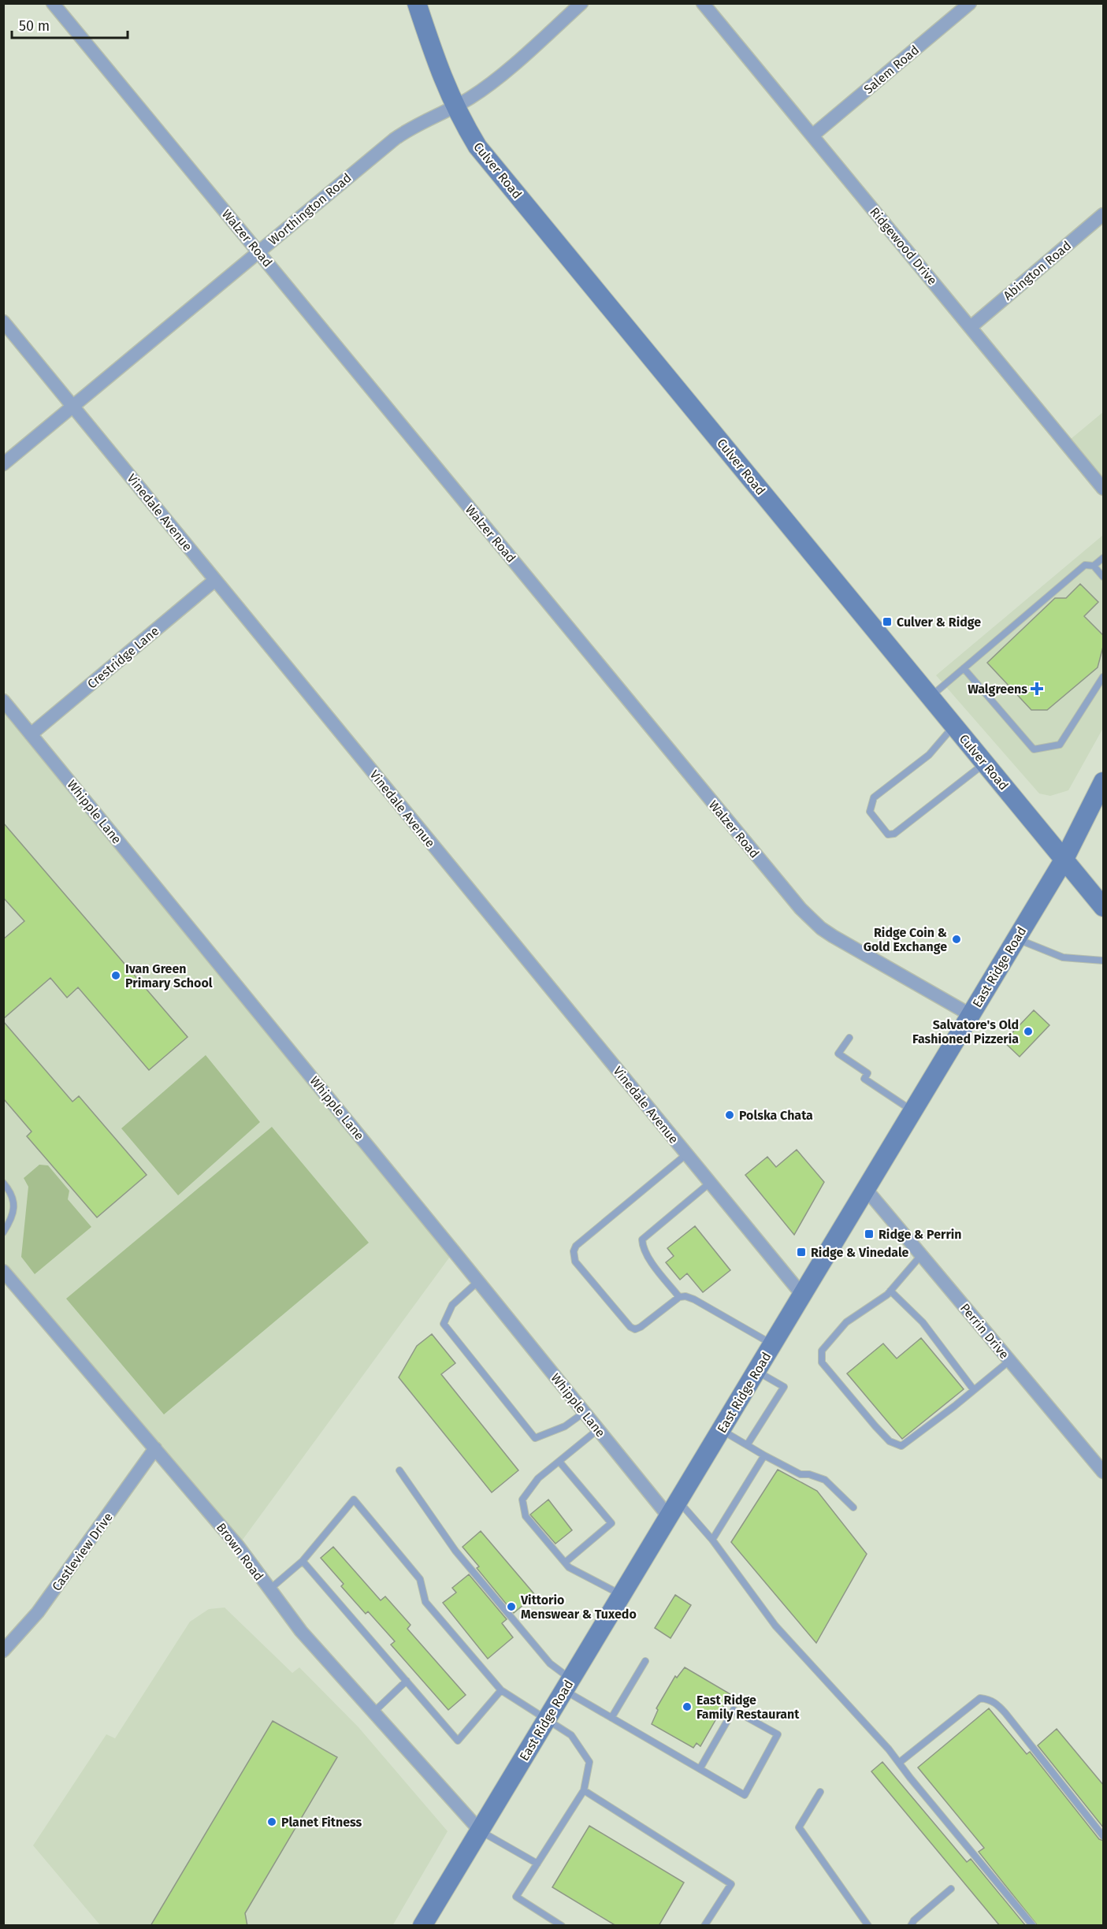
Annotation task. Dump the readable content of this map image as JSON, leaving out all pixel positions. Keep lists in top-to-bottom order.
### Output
{
  "streets": {
    "main road": ["Culver Road", "East Ridge Road"],
    "street": [
      "Salem Road",
      "Worthington Road",
      "Walzer Road",
      "Ridgewood Drive",
      "Abington Road",
      "Vinedale Avenue",
      "Crestridge Lane",
      "Whipple Lane",
      "Perrin Drive",
      "Castleview Drive",
      "Brown Road"
    ]
  },
  "crossings": [
    ["Salem Road", "Ridgewood Drive"],
    ["Culver Road", "Worthington Road"],
    ["Culver Road", "East Ridge Road"],
    ["Worthington Road", "Walzer Road"],
    ["Worthington Road", "Vinedale Avenue"],
    ["Walzer Road", "East Ridge Road"],
    ["Ridgewood Drive", "Abington Road"],
    ["Vinedale Avenue", "Crestridge Lane"],
    ["Vinedale Avenue", "East Ridge Road"],
    ["Crestridge Lane", "Whipple Lane"],
    ["Whipple Lane", "East Ridge Road"],
    ["East Ridge Road", "Perrin Drive"],
    ["East Ridge Road", "Brown Road"],
    ["Castleview Drive", "Brown Road"]
  ],
  "places": {
    "transit": ["Culver & Ridge", "Ridge & Perrin", "Ridge & Vinedale"],
    "health": ["Walgreens"],
    "other": [
      "Ridge Coin & Gold Exchange",
      "Ivan Green Primary School",
      "Salvatore's Old Fashioned Pizzeria",
      "Polska Chata",
      "Vittorio Menswear & Tuxedo",
      "East Ridge Family Restaurant",
      "Planet Fitness"
    ]
  },
  "scale_bar": "50 m"
}
